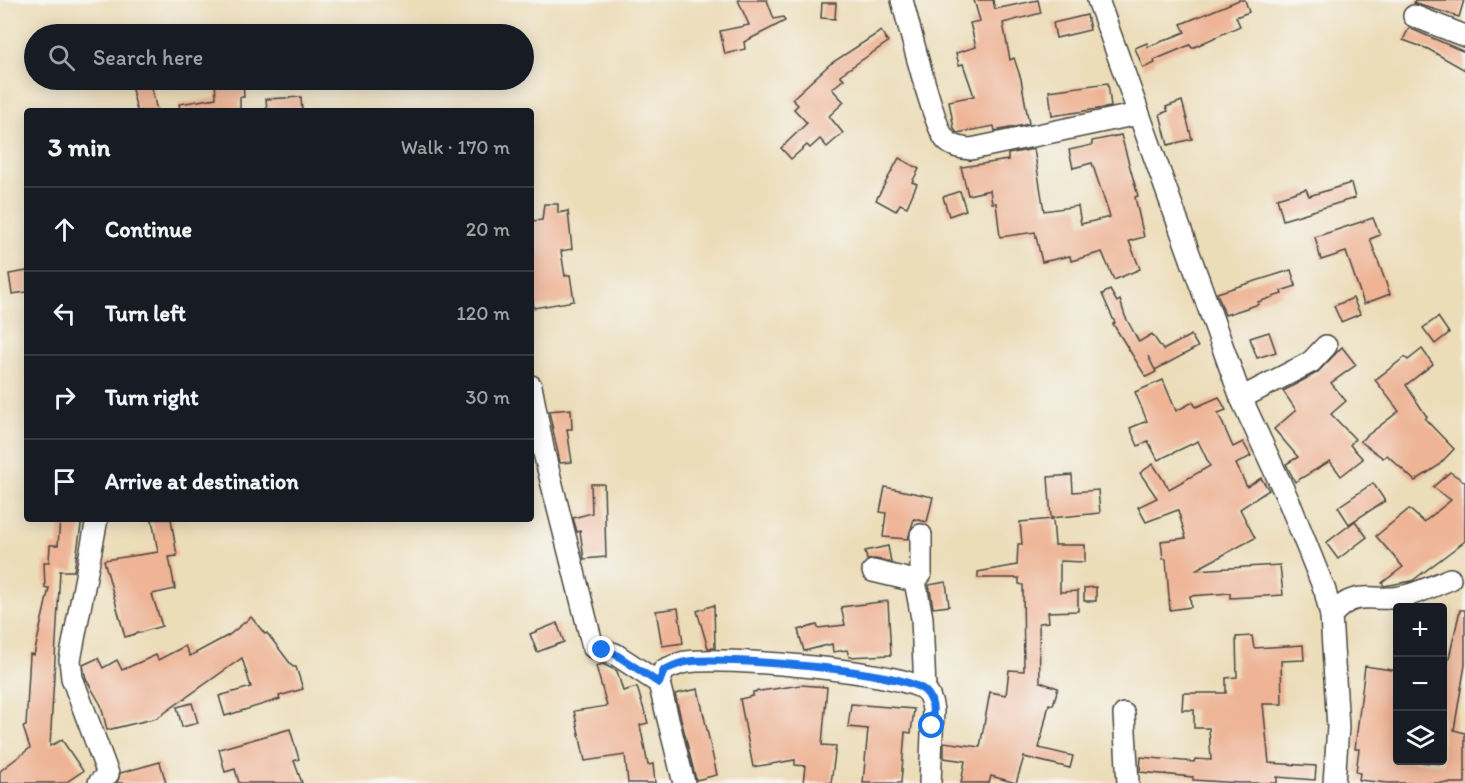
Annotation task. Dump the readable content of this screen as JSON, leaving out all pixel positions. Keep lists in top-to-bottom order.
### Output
{
  "page": {
    "search": "Search here",
    "heading": ["3 min", "Walk · 170 m"],
    "list": [
      ["Continue", "20 m"],
      ["Turn left", "120 m"],
      ["Turn right", "30 m"],
      "Arrive at destination"
    ],
    "map_buttons": ["+", "−"]
  }
}
